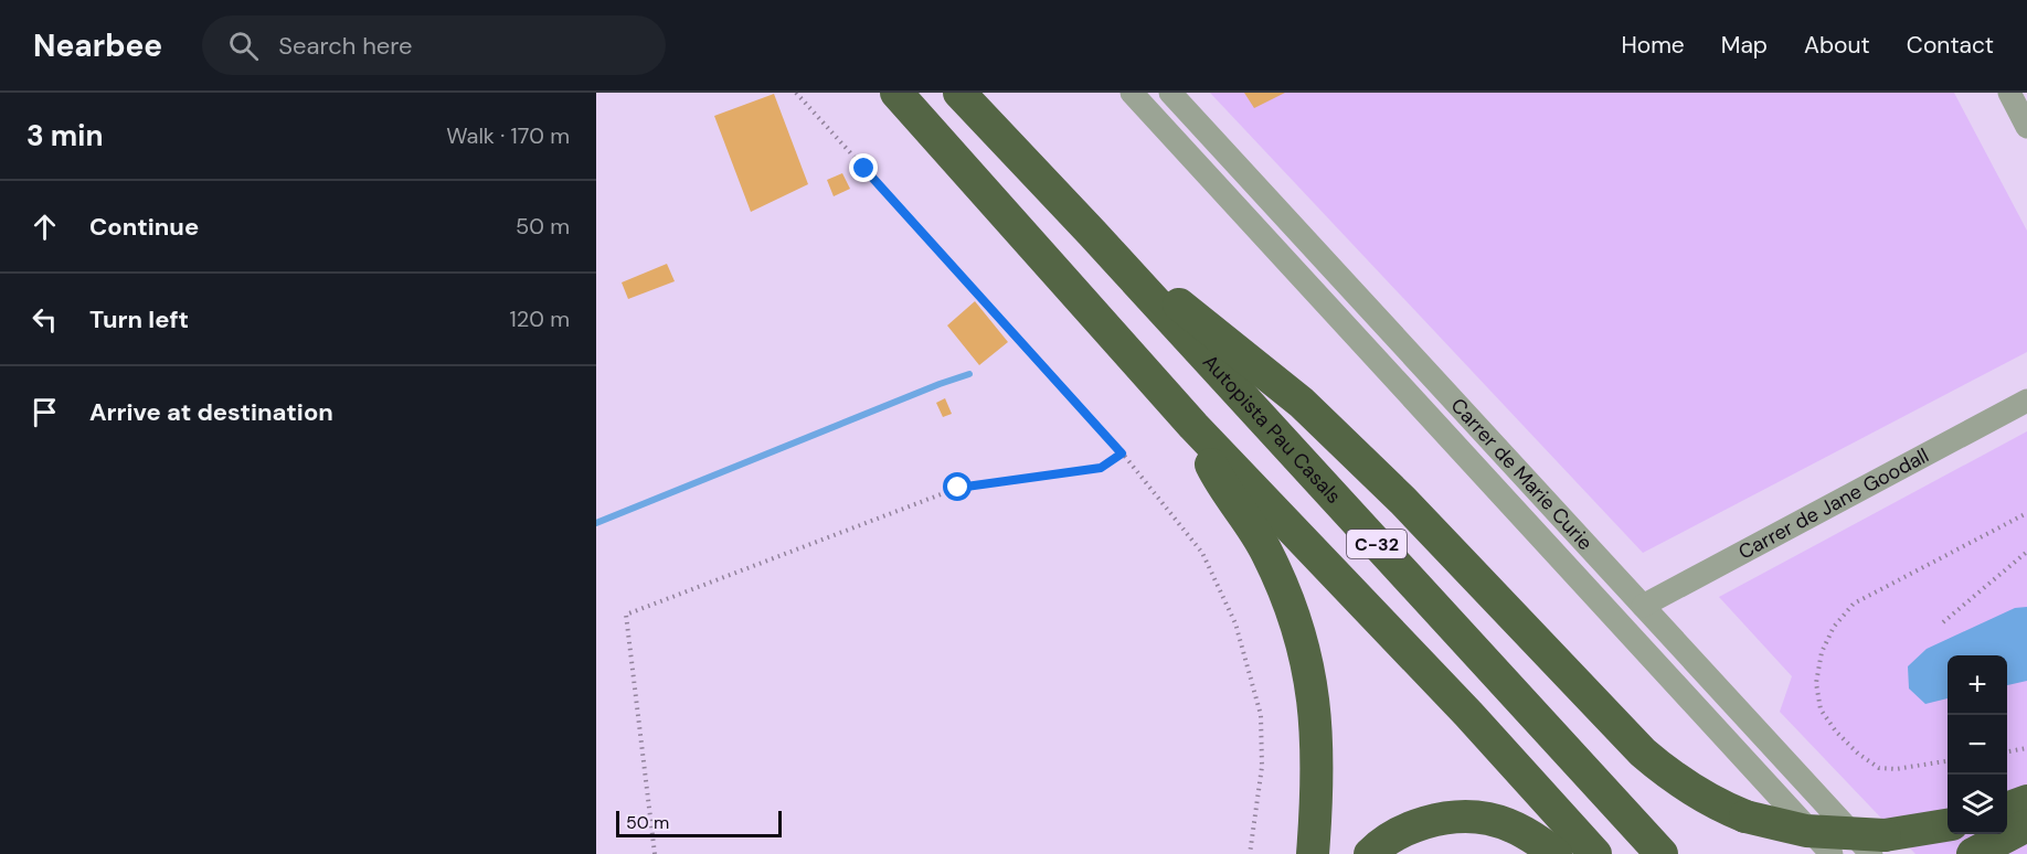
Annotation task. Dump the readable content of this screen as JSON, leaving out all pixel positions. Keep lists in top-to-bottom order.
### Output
{
  "streets": {
    "highway": ["Autopista Pau Casals", "C-32"],
    "street": ["Carrer de Marie Curie", "Carrer de Jane Goodall"]
  },
  "crossings": [
    ["Carrer de Marie Curie", "Carrer de Jane Goodall"]
  ],
  "scale_bar": "50 m",
  "page": {
    "header": "Nearbee",
    "search": "Search here",
    "nav": [
      "Home",
      "Map",
      "About",
      "Contact"
    ],
    "heading": ["3 min", "Walk · 170 m"],
    "list": [
      ["Continue", "50 m"],
      ["Turn left", "120 m"],
      "Arrive at destination"
    ],
    "map_buttons": ["+", "−"],
    "scale": "50 m"
  }
}
